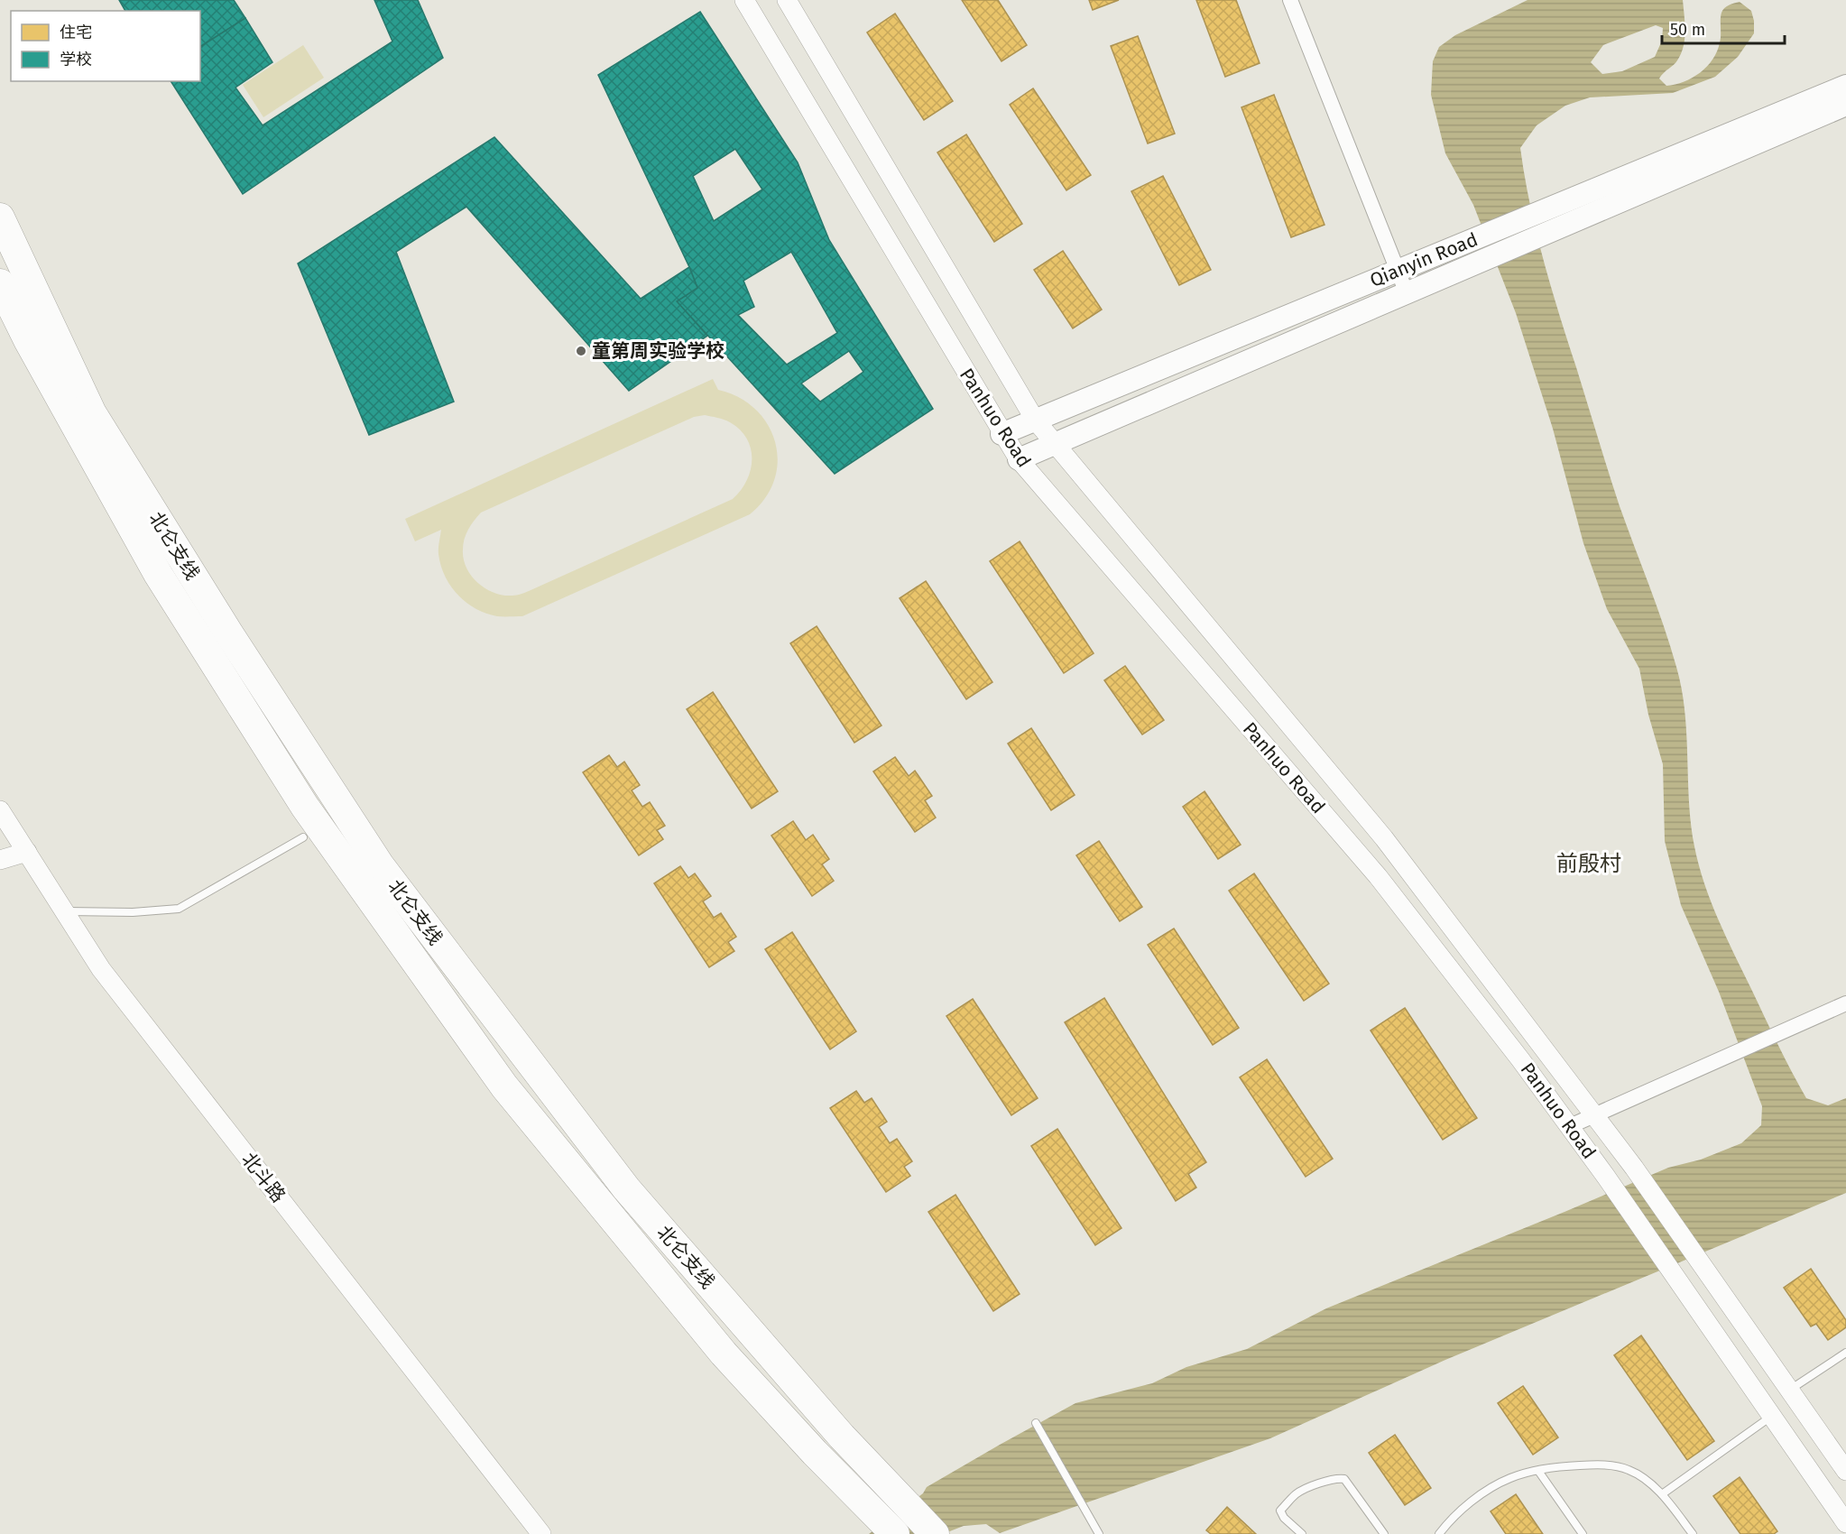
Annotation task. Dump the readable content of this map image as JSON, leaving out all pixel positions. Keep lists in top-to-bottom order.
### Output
{
  "streets": {
    "highway": ["北仑支线"],
    "main road": ["Qianyin Road"],
    "street": ["Panhuo Road", "北斗路"]
  },
  "crossings": [
    ["Qianyin Road", "Panhuo Road"]
  ],
  "districts": ["前殷村"],
  "places": ["童第周实验学校"],
  "legend": ["住宅", "学校"],
  "scale_bar": "50 m"
}
